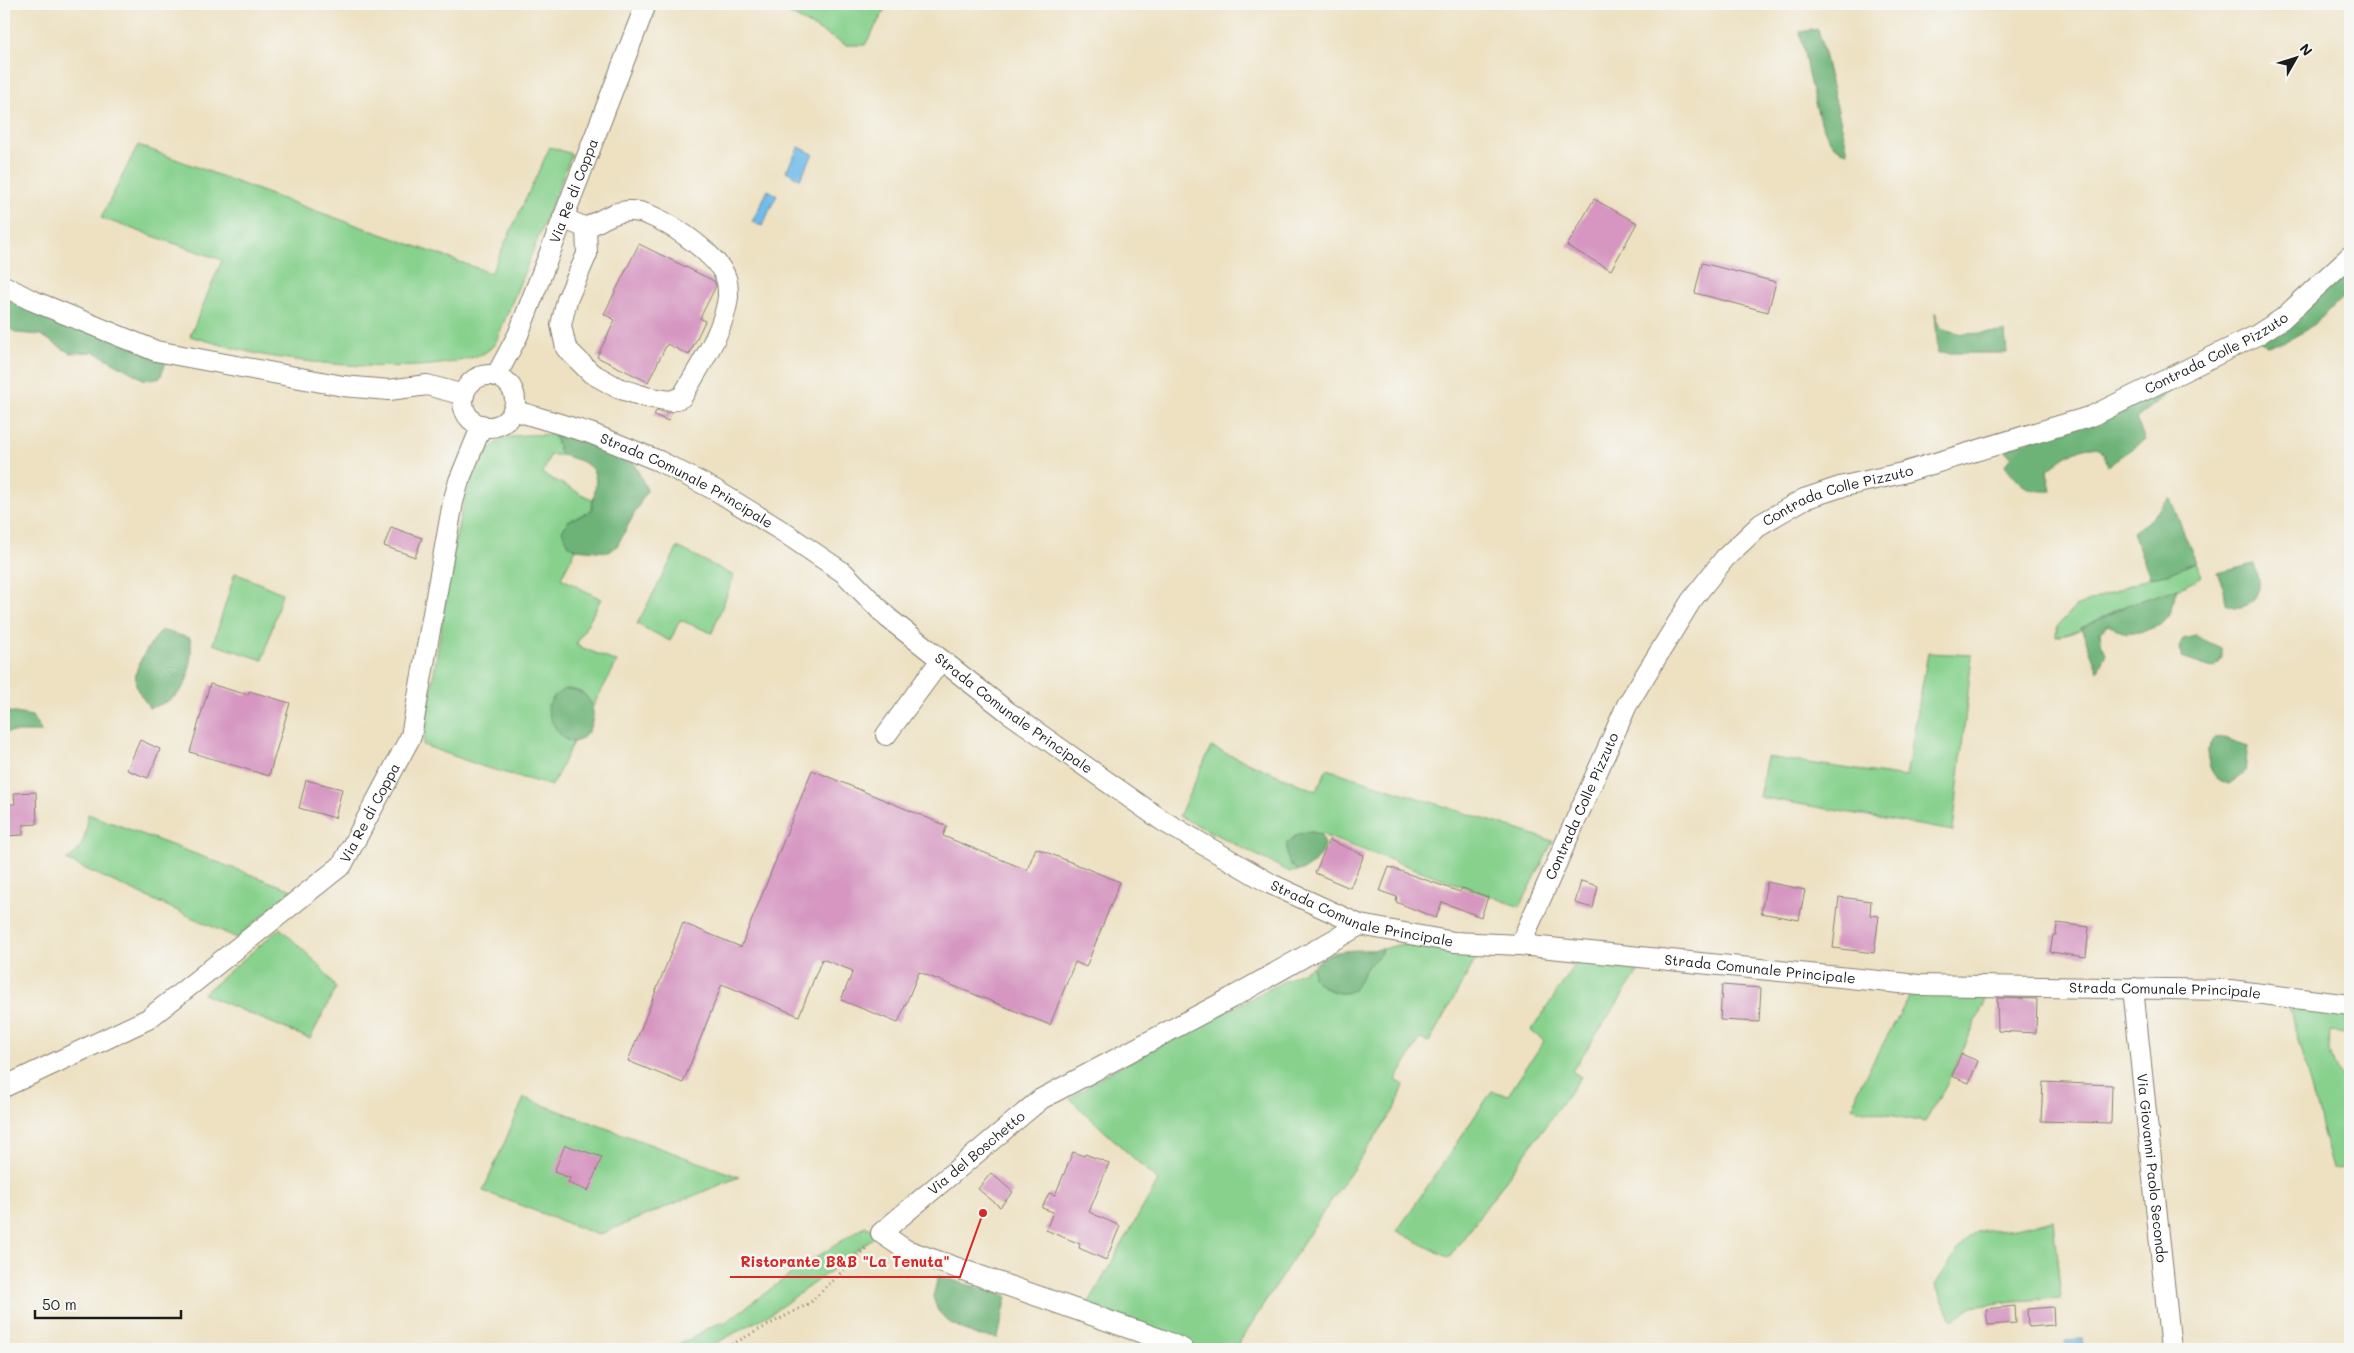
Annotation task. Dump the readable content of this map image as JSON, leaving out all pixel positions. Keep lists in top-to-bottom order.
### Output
{
  "streets": {
    "street": [
      "Via Re di Coppa",
      "Contrada Colle Pizzuto",
      "Strada Comunale Principale",
      "Via del Boschetto",
      "Via Giovanni Paolo Secondo"
    ]
  },
  "crossings": [
    ["Via Re di Coppa", "Strada Comunale Principale"],
    ["Contrada Colle Pizzuto", "Strada Comunale Principale"],
    ["Strada Comunale Principale", "Via del Boschetto"],
    ["Strada Comunale Principale", "Via Giovanni Paolo Secondo"]
  ],
  "places": ["Ristorante B&B \"La Tenuta\""],
  "scale_bar": "50 m",
  "north": "top right"
}
